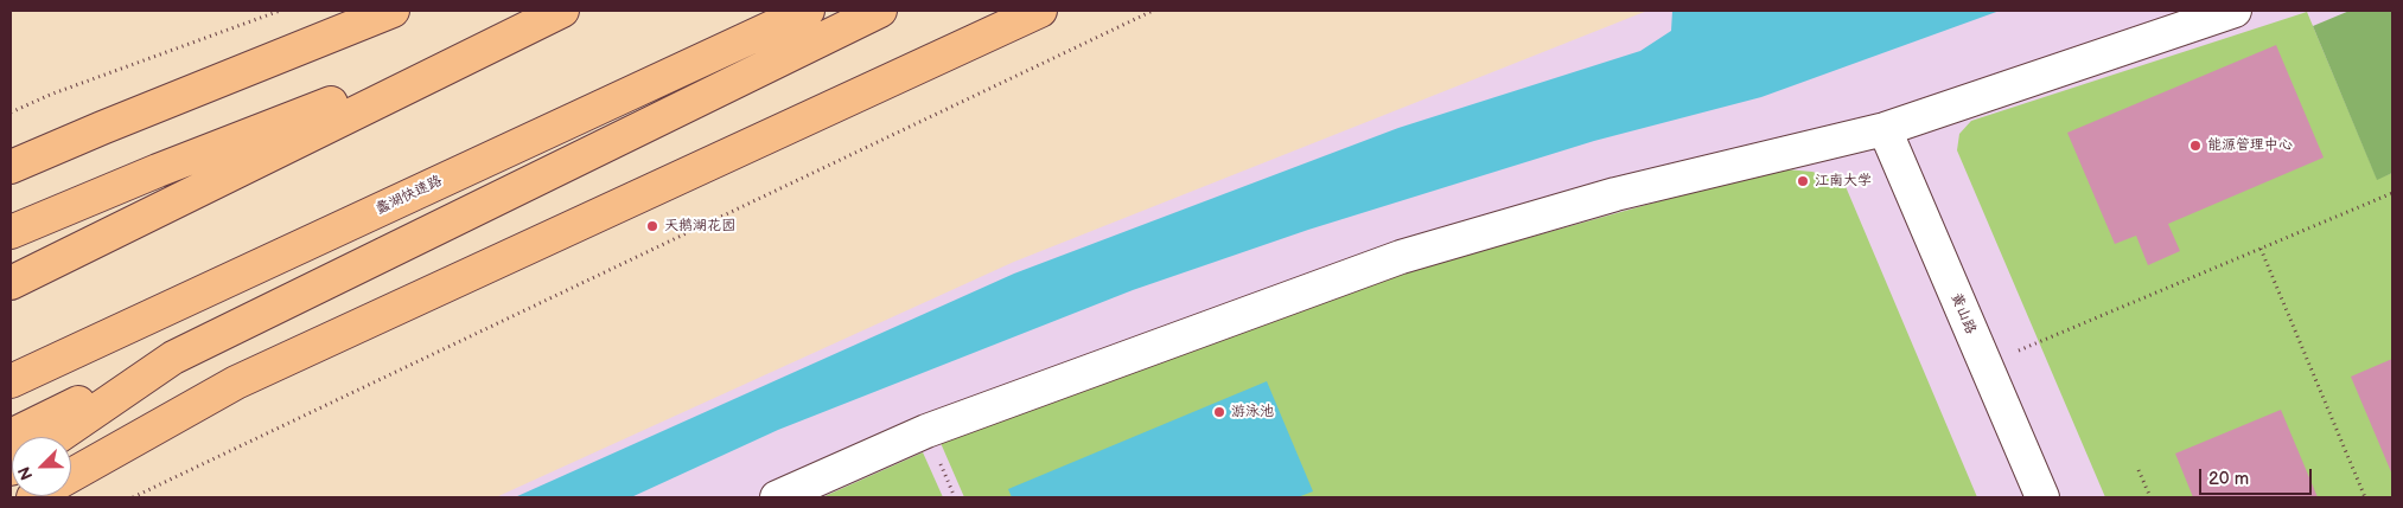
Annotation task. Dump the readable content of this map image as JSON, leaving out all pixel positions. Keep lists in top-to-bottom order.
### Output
{
  "streets": {
    "main road": ["蠡湖快速路"],
    "street": ["黄山路"]
  },
  "places": [
    "能源管理中心",
    "江南大学",
    "天鹅湖花园",
    "游泳池"
  ],
  "scale_bar": "20 m",
  "north": "bottom left"
}
